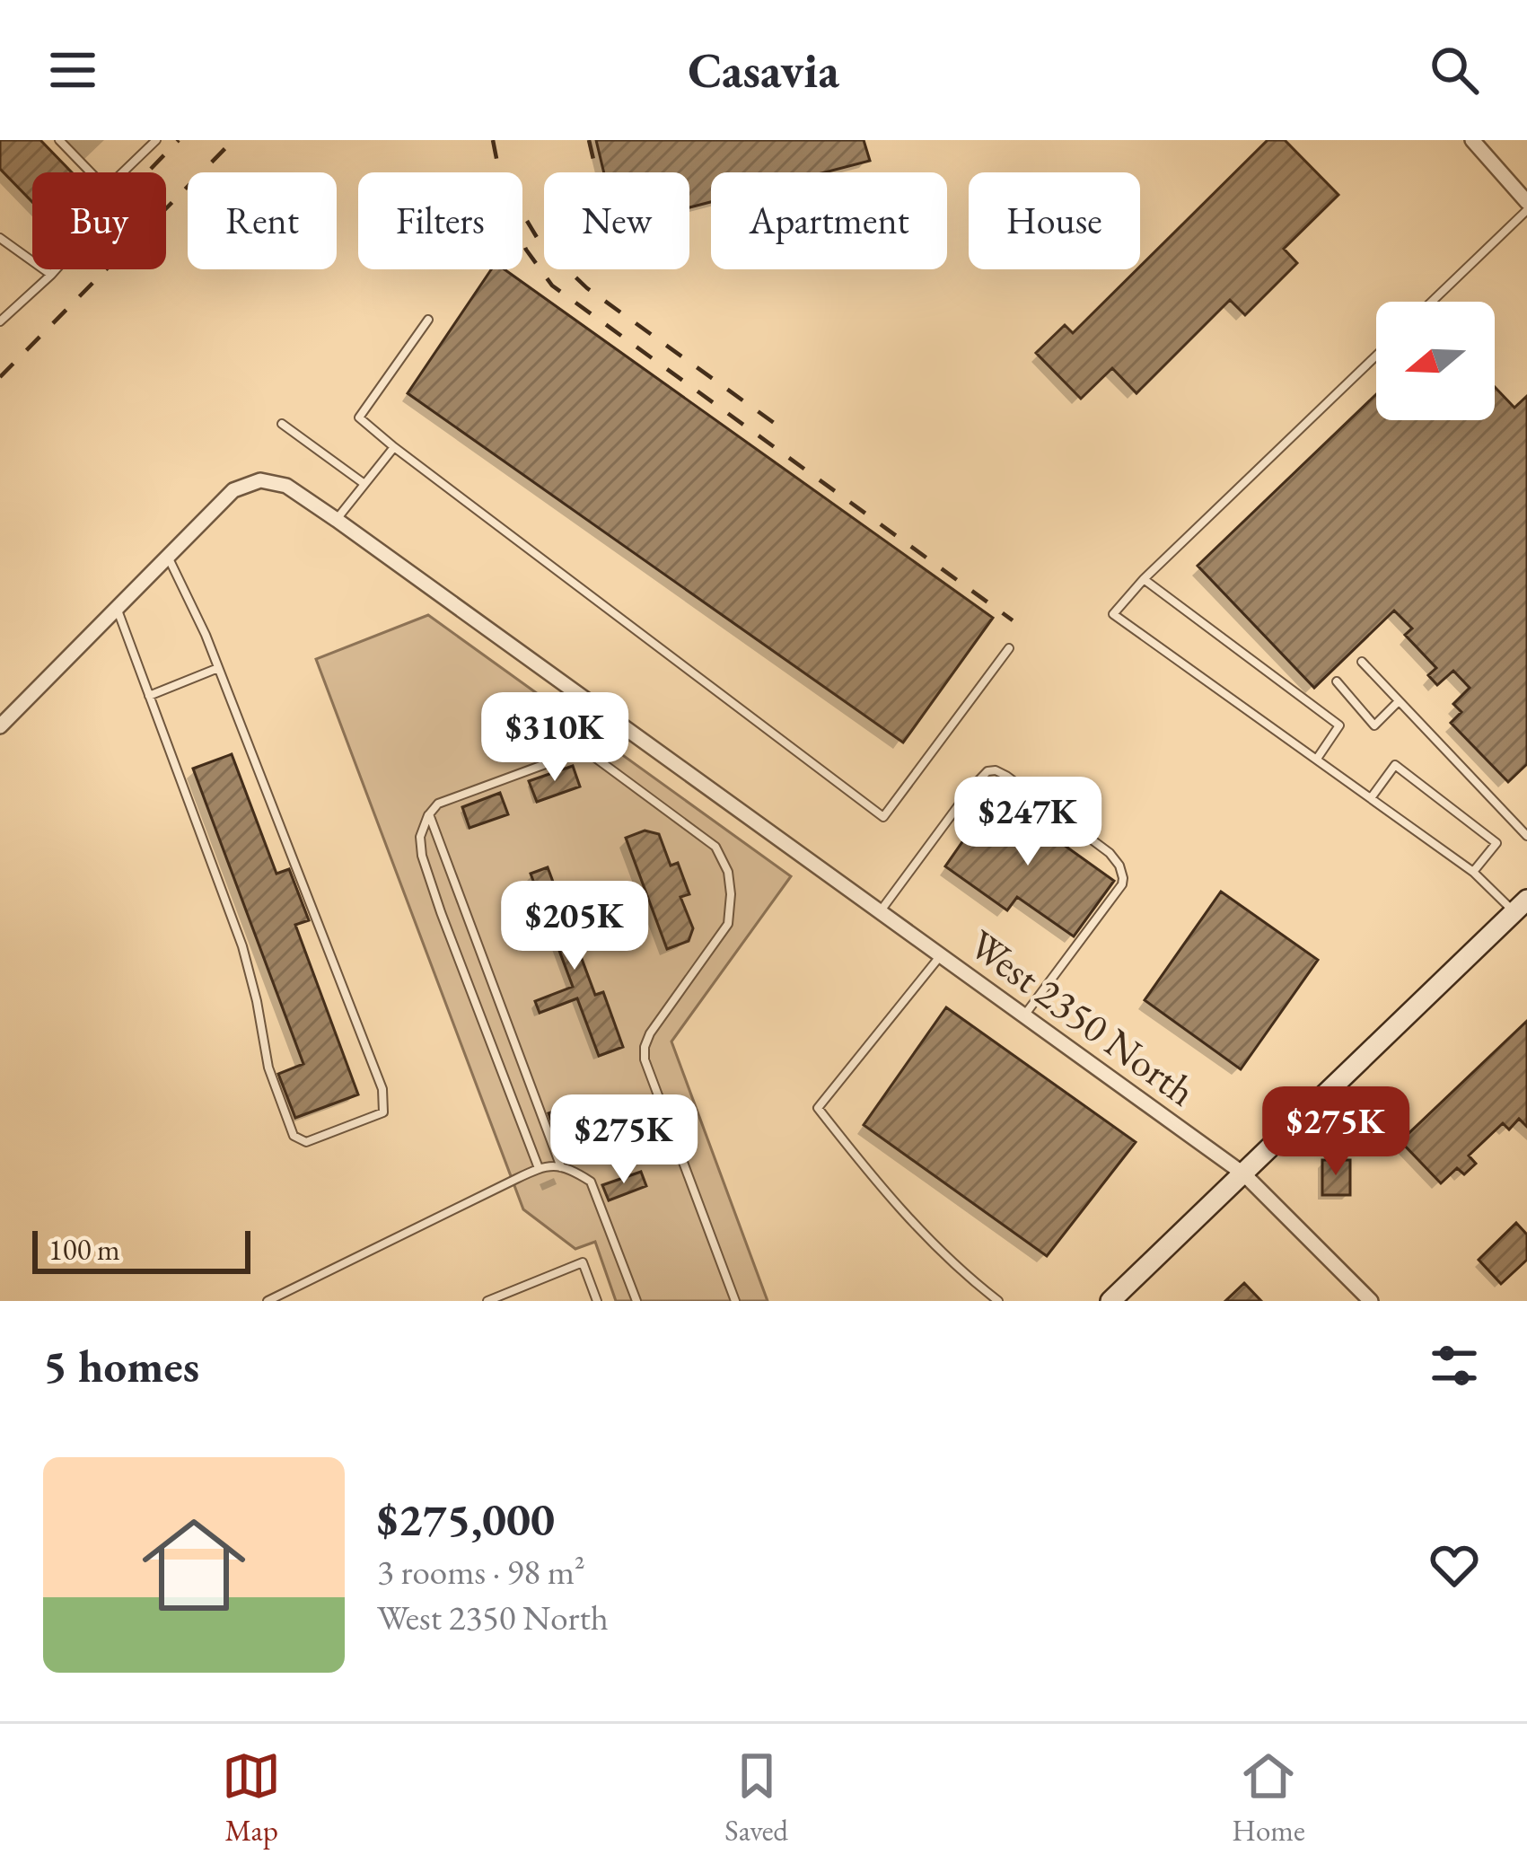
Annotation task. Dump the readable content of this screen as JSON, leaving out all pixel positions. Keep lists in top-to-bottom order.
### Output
{
  "streets": {
    "street": ["West 2350 North"]
  },
  "scale_bar": "100 m",
  "north": "left",
  "page": {
    "header": "Casavia",
    "chip": [
      "Buy",
      "Rent",
      "Filters",
      "New",
      "Apartment",
      "House"
    ],
    "price": [
      "$310K",
      "$247K",
      "$205K",
      "$275K",
      "$275K"
    ],
    "scale": "100 m",
    "heading": "5 homes",
    "list": [
      {
        "name": "$275,000",
        "note": "3 rooms · 98 m² · West 2350 North"
      }
    ],
    "tabs": ["Map", "Saved", "Home"]
  }
}
